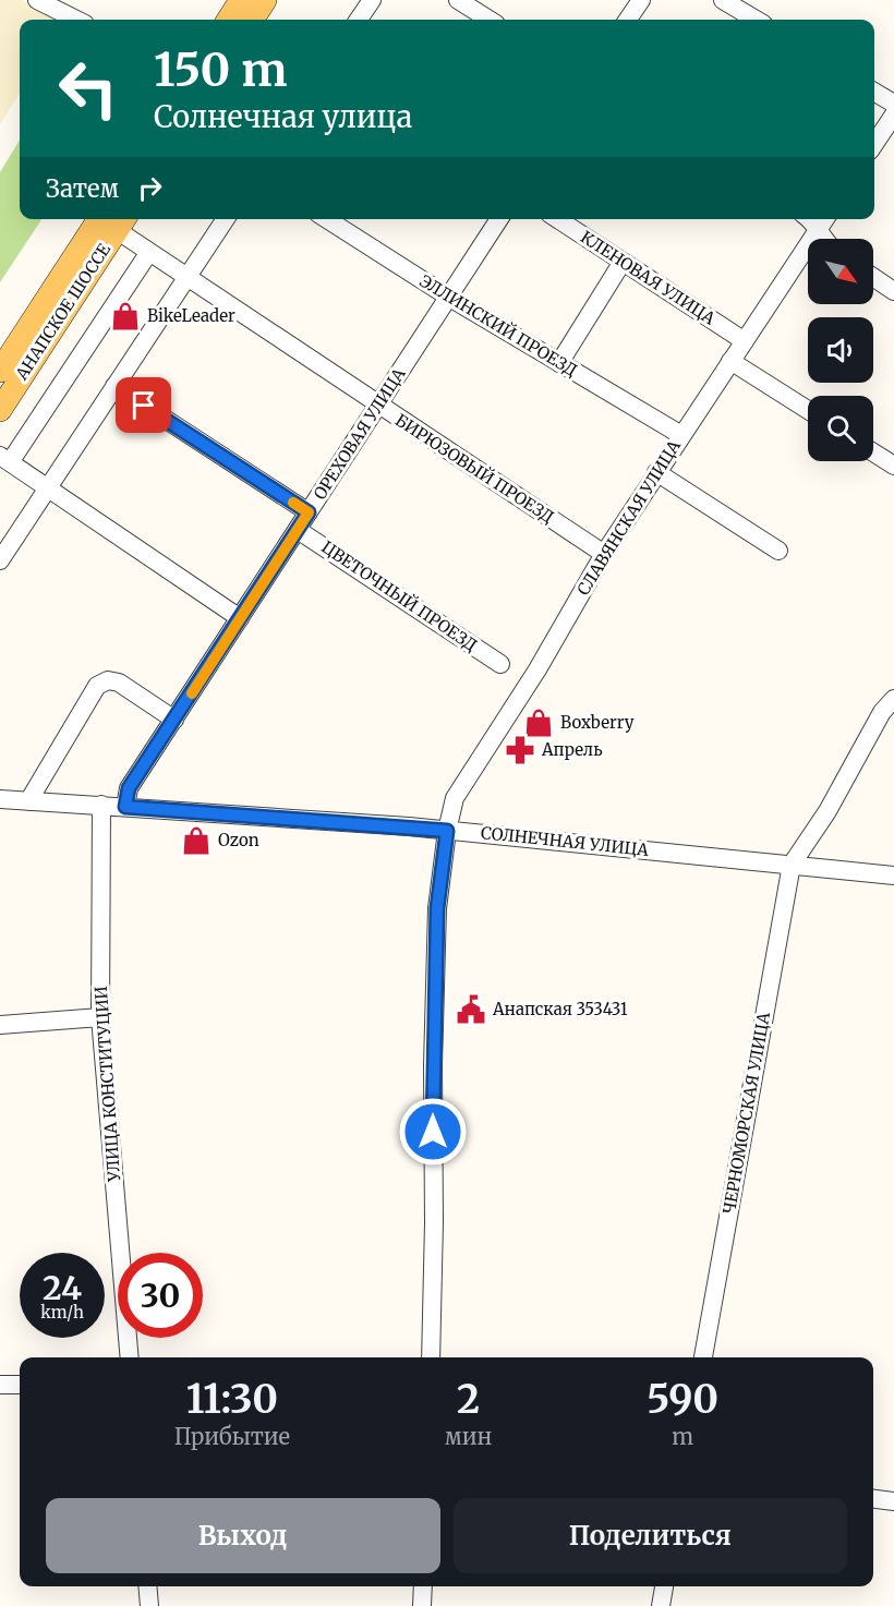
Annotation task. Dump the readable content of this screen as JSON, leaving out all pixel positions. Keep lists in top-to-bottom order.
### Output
{
  "streets": {
    "main road": ["АНАПСКОЕ ШОССЕ"],
    "street": [
      "КЛЕНОВАЯ УЛИЦА",
      "ЭЛЛИНСКИЙ ПРОЕЗД",
      "ОРЕХОВАЯ УЛИЦА",
      "БИРЮЗОВЫЙ ПРОЕЗД",
      "СЛАВЯНСКАЯ УЛИЦА",
      "ЦВЕТОЧНЫЙ ПРОЕЗД",
      "СОЛНЕЧНАЯ УЛИЦА",
      "УЛИЦА КОНСТИТУЦИИ",
      "ЧЕРНОМОРСКАЯ УЛИЦА"
    ]
  },
  "crossings": [
    ["КЛЕНОВАЯ УЛИЦА", "СЛАВЯНСКАЯ УЛИЦА"],
    ["АНАПСКОЕ ШОССЕ", "БИРЮЗОВЫЙ ПРОЕЗД"],
    ["ЭЛЛИНСКИЙ ПРОЕЗД", "ОРЕХОВАЯ УЛИЦА"],
    ["ЭЛЛИНСКИЙ ПРОЕЗД", "СЛАВЯНСКАЯ УЛИЦА"],
    ["ОРЕХОВАЯ УЛИЦА", "БИРЮЗОВЫЙ ПРОЕЗД"],
    ["ОРЕХОВАЯ УЛИЦА", "ЦВЕТОЧНЫЙ ПРОЕЗД"],
    ["ОРЕХОВАЯ УЛИЦА", "СОЛНЕЧНАЯ УЛИЦА"],
    ["БИРЮЗОВЫЙ ПРОЕЗД", "СЛАВЯНСКАЯ УЛИЦА"],
    ["СЛАВЯНСКАЯ УЛИЦА", "СОЛНЕЧНАЯ УЛИЦА"],
    ["СОЛНЕЧНАЯ УЛИЦА", "УЛИЦА КОНСТИТУЦИИ"],
    ["СОЛНЕЧНАЯ УЛИЦА", "ЧЕРНОМОРСКАЯ УЛИЦА"]
  ],
  "places": {
    "shop": ["BikeLeader", "Boxberry", "Ozon"],
    "pharmacy": ["Апрель"],
    "public building": ["Анапская 353431"]
  },
  "north": "bottom right",
  "page": {
    "turn": ["150 m", "Солнечная улица"],
    "then": "Затем",
    "speed": "24 km/h",
    "limit": "30",
    "eta": [
      "11:30",
      "Прибытие",
      "2",
      "мин",
      "590",
      "m"
    ],
    "buttons": ["Выход", "Поделиться"]
  }
}
